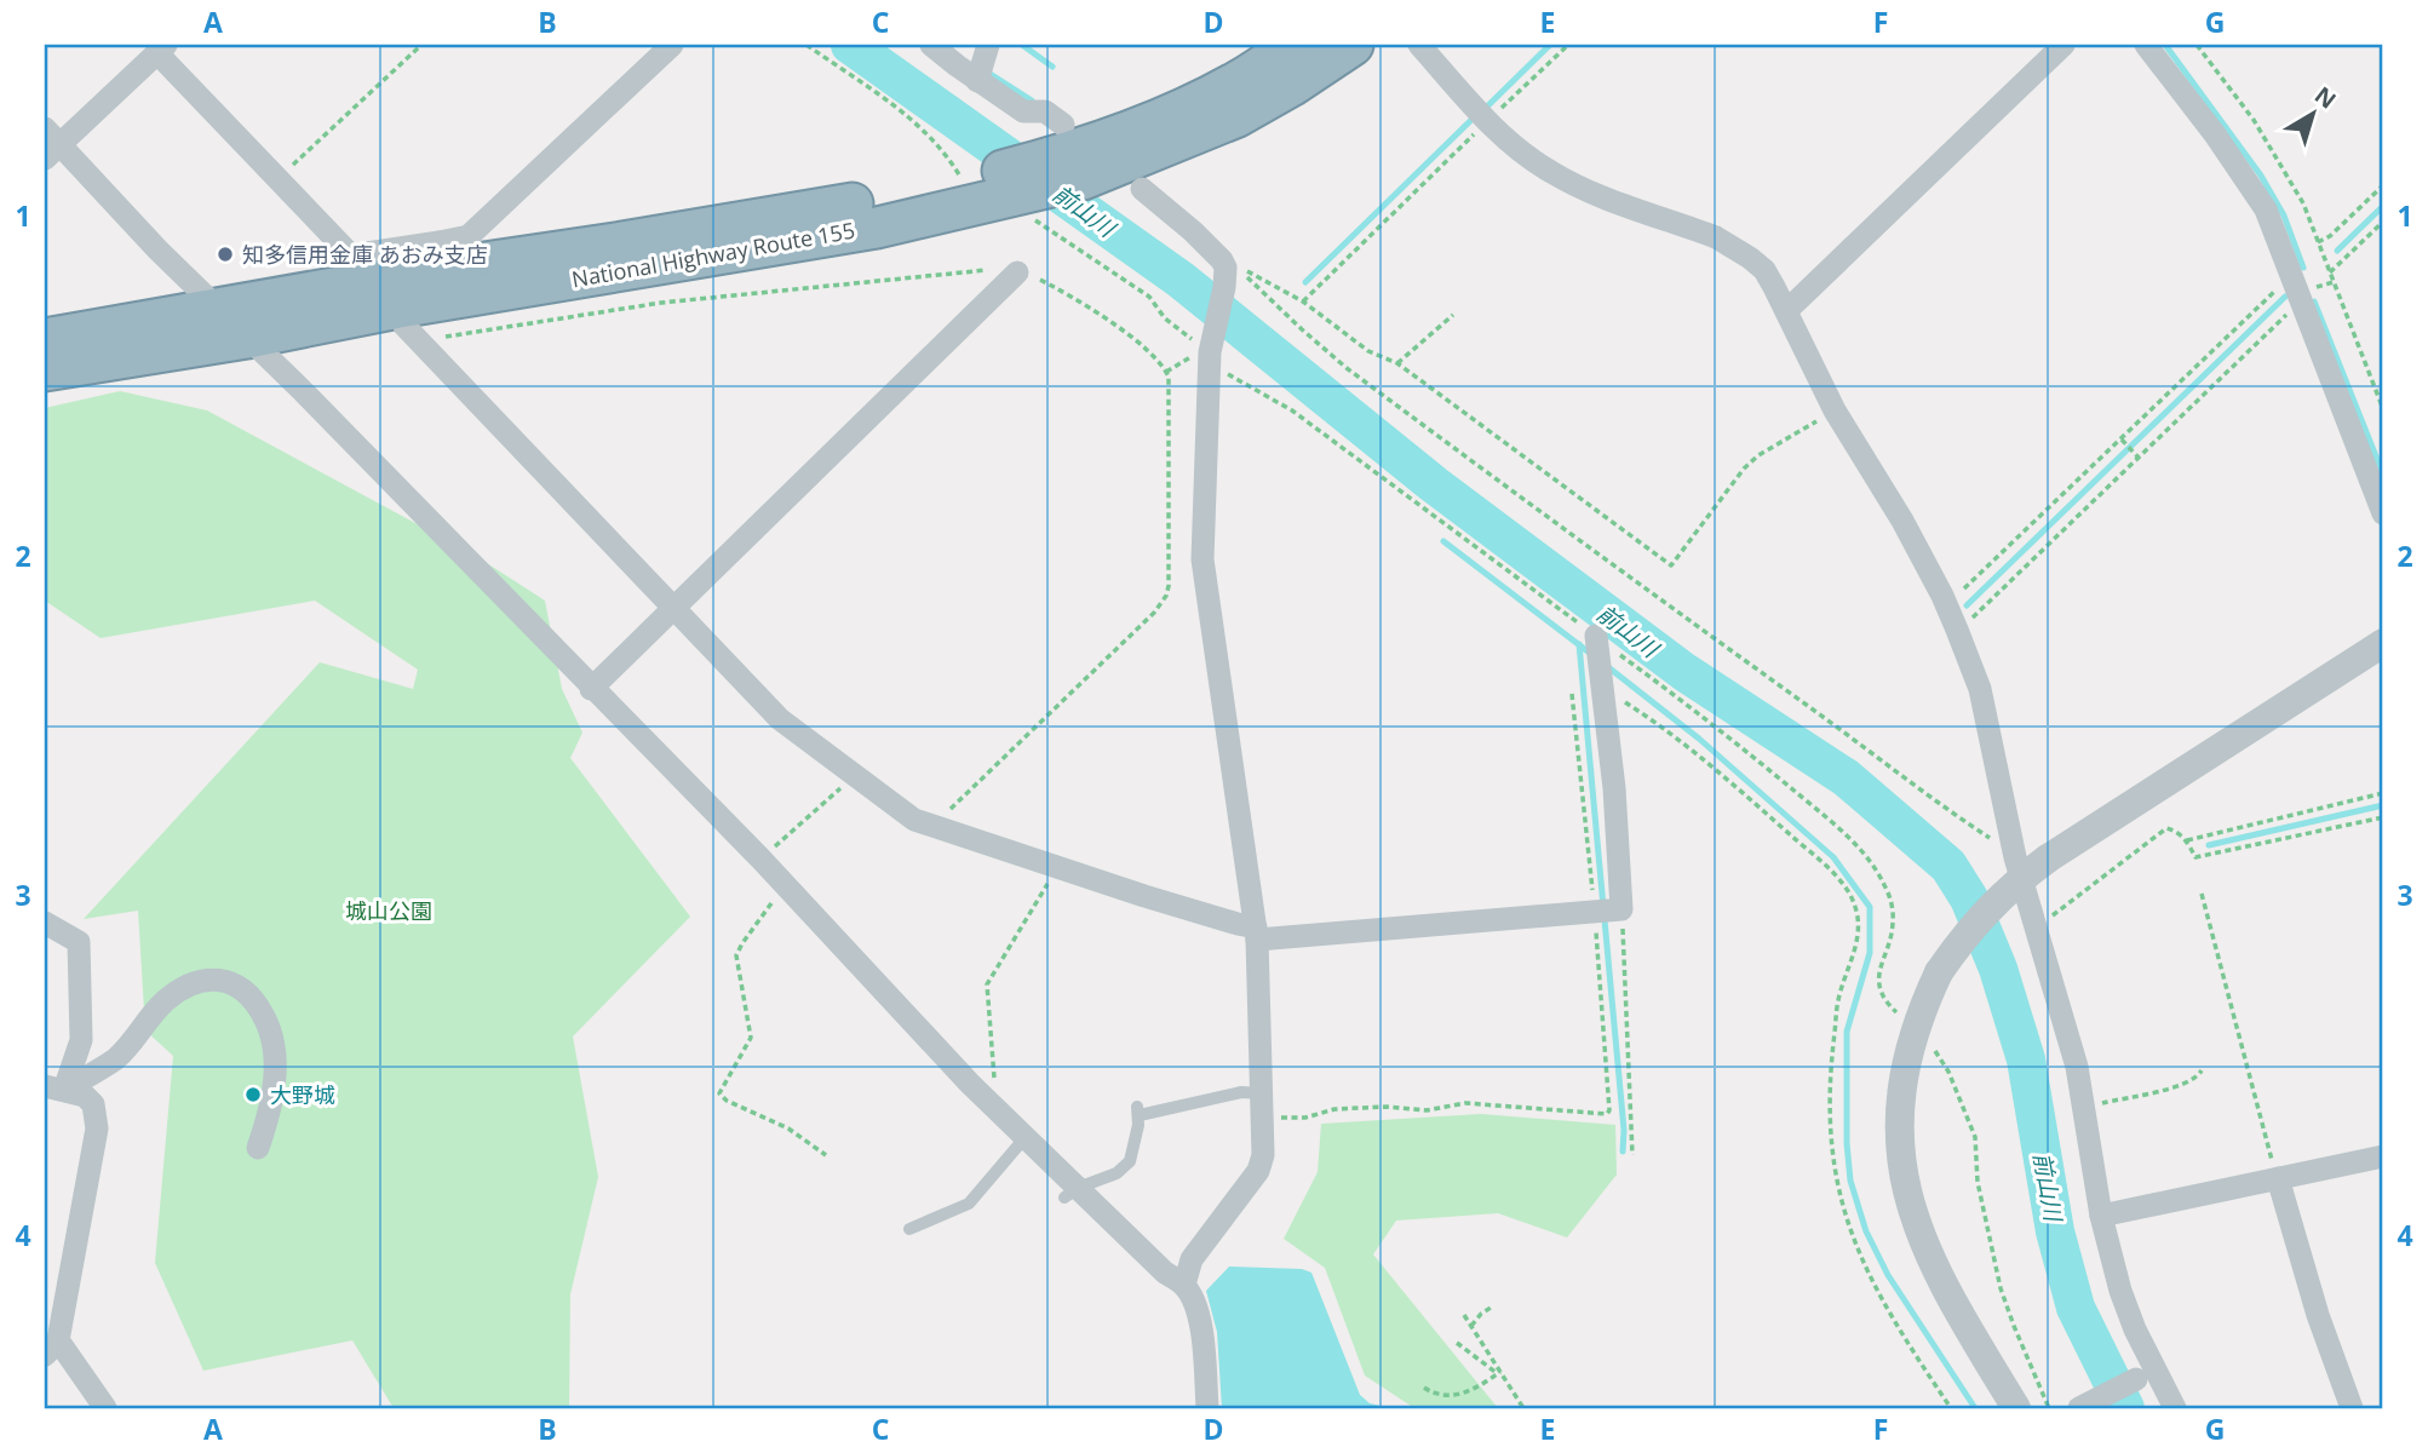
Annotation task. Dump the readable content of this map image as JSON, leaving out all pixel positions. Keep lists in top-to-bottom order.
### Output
{
  "streets": {
    "highway": ["National Highway Route 155"]
  },
  "water": ["前山川"],
  "parks": ["城山公園"],
  "places": ["知多信用金庫 あおみ支店", "大野城"],
  "north": "top right",
  "grid": {
    "columns": [
      "A",
      "B",
      "C",
      "D",
      "E",
      "F",
      "G"
    ],
    "rows": [
      "1",
      "2",
      "3",
      "4"
    ]
  }
}
